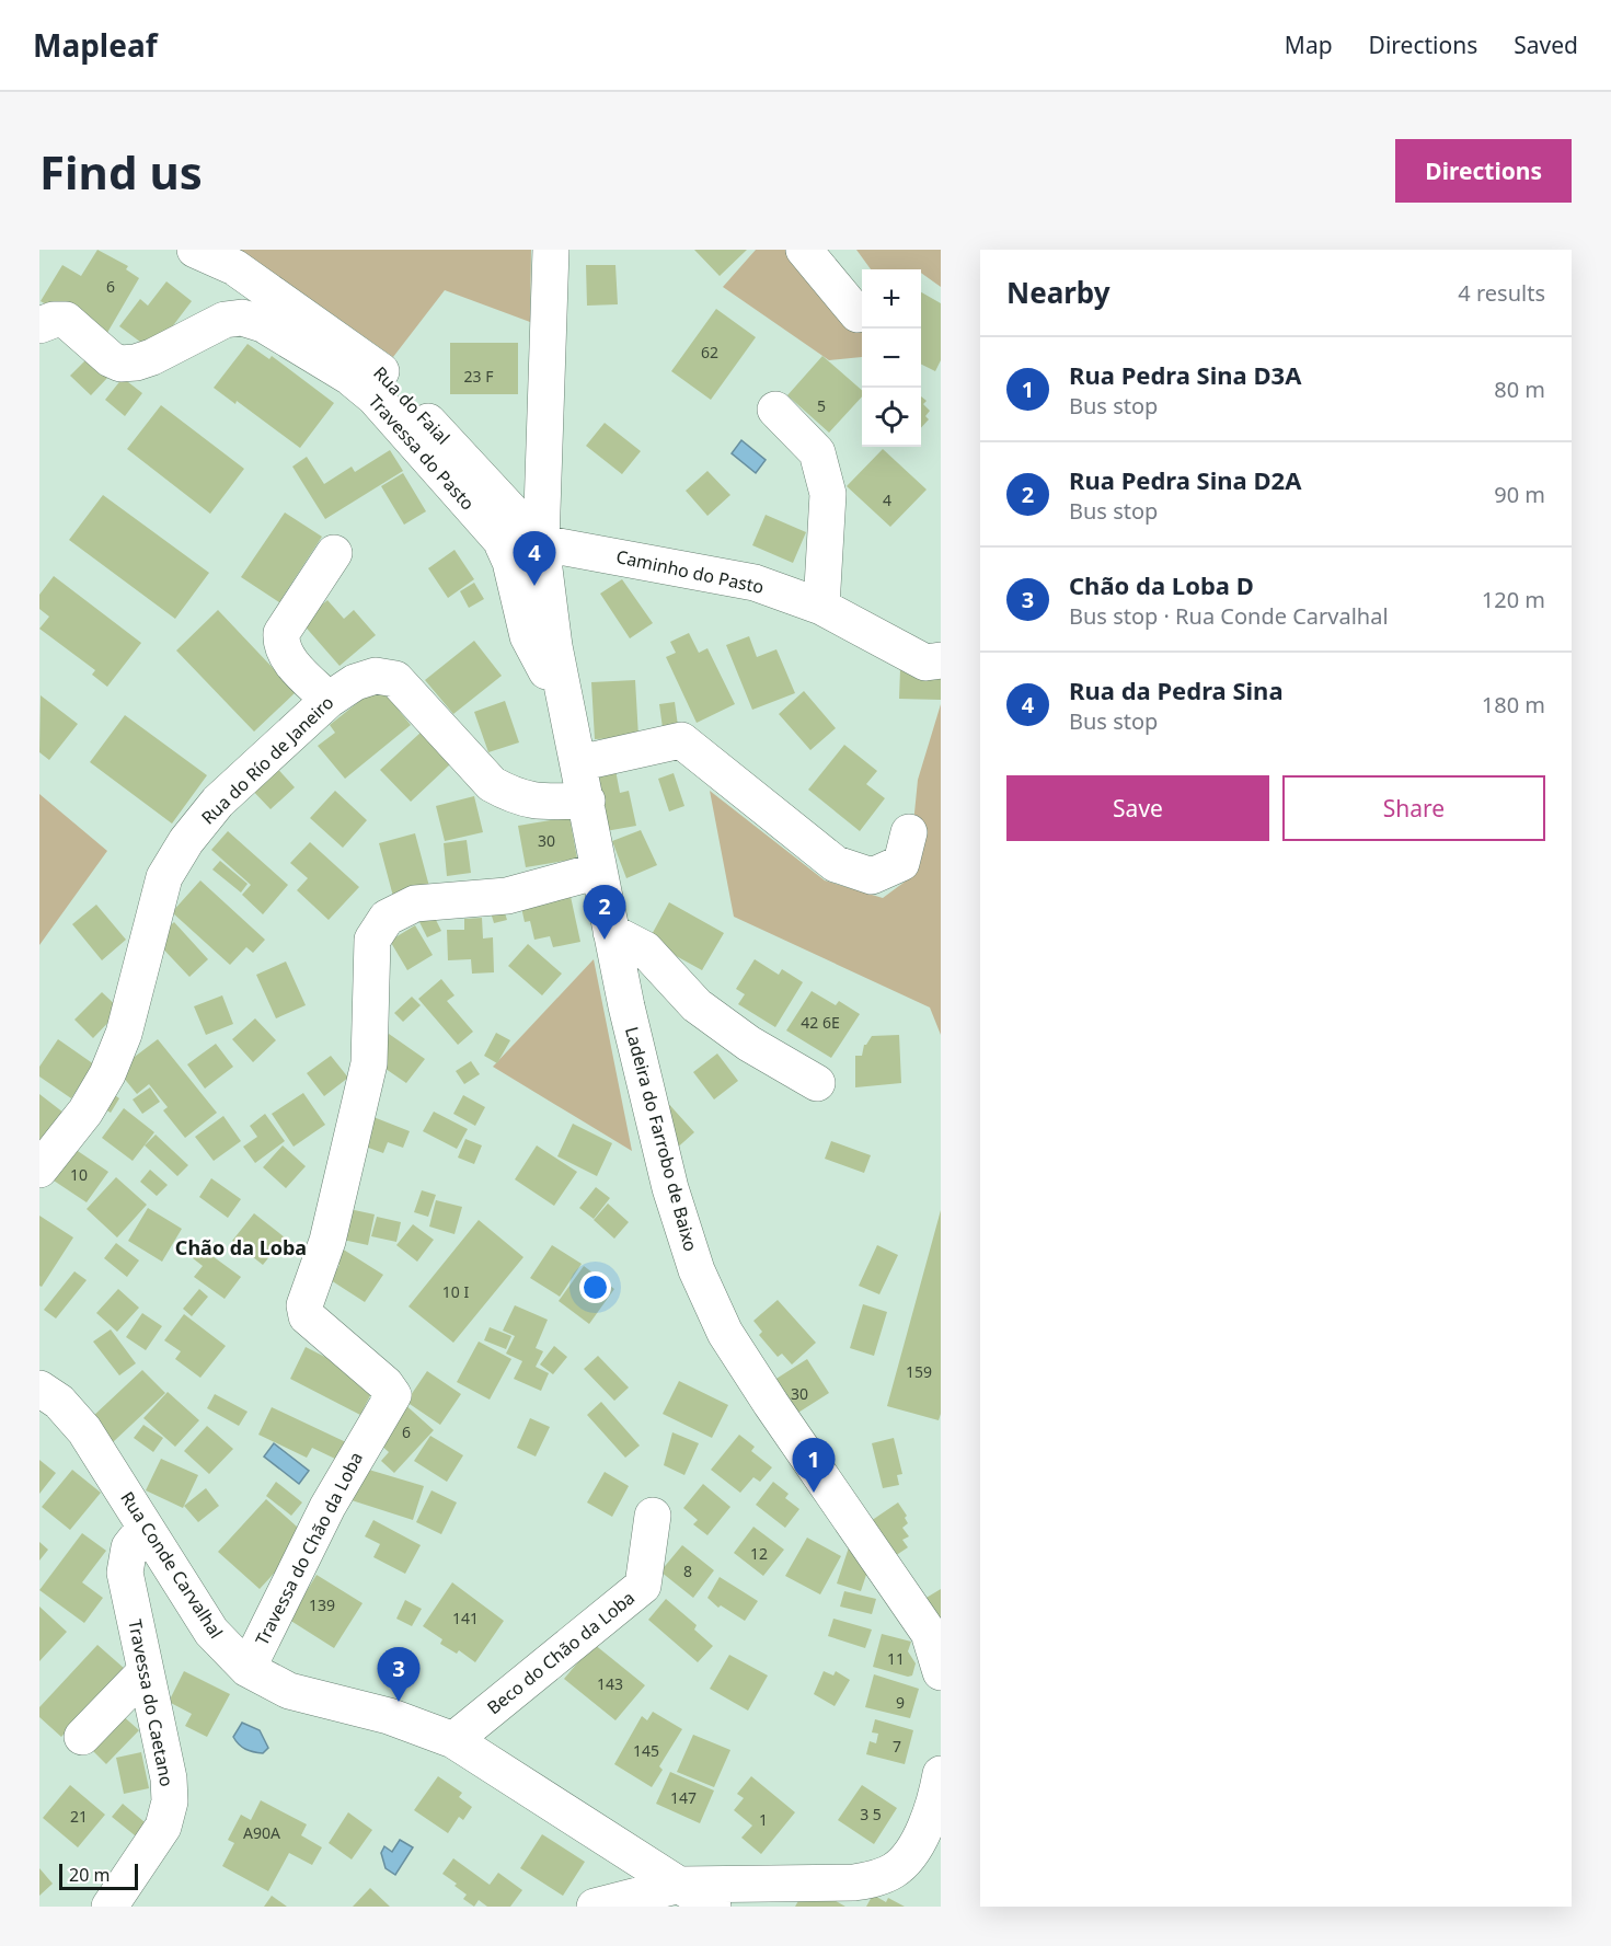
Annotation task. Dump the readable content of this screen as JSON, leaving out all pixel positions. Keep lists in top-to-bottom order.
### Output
{
  "streets": {
    "street": [
      "Rua do Faial",
      "Travessa do Pasto",
      "Caminho do Pasto",
      "Rua do Río de Janeiro",
      "Ladeira do Farrobo de Baixo",
      "Travessa do Chão da Loba",
      "Rua Conde Carvalhal",
      "Beco do Chão da Loba",
      "Travessa do Caetano"
    ]
  },
  "crossings": [
    ["Rua do Faial", "Caminho do Pasto"],
    ["Rua do Faial", "Ladeira do Farrobo de Baixo"],
    ["Travessa do Pasto", "Ladeira do Farrobo de Baixo"],
    ["Caminho do Pasto", "Ladeira do Farrobo de Baixo"],
    ["Rua do Río de Janeiro", "Ladeira do Farrobo de Baixo"],
    ["Ladeira do Farrobo de Baixo", "Travessa do Chão da Loba"],
    ["Travessa do Chão da Loba", "Rua Conde Carvalhal"],
    ["Rua Conde Carvalhal", "Beco do Chão da Loba"],
    ["Rua Conde Carvalhal", "Travessa do Caetano"]
  ],
  "districts": ["Chão da Loba"],
  "house_numbers": [
    "6",
    "62",
    "23 F",
    "5",
    "4",
    "30",
    "42 6E",
    "10",
    "10 I",
    "159",
    "30",
    "6",
    "12",
    "8",
    "139",
    "141",
    "11",
    "143",
    "9",
    "7",
    "145",
    "147",
    "3 5",
    "21",
    "1",
    "A90A"
  ],
  "scale_bar": "20 m",
  "page": {
    "header": "Mapleaf",
    "nav": ["Map", "Directions", "Saved"],
    "buttons": [
      "Directions",
      ["Save", "Share"]
    ],
    "title": "Find us",
    "heading": ["Nearby", "4 results"],
    "map_buttons": ["+", "−"],
    "list": [
      {
        "mark": "1",
        "name": "Rua Pedra Sina D3A",
        "note": "Bus stop",
        "value": "80 m"
      },
      {
        "mark": "2",
        "name": "Rua Pedra Sina D2A",
        "note": "Bus stop",
        "value": "90 m"
      },
      {
        "mark": "3",
        "name": "Chão da Loba D",
        "note": "Bus stop · Rua Conde Carvalhal",
        "value": "120 m"
      },
      {
        "mark": "4",
        "name": "Rua da Pedra Sina",
        "note": "Bus stop",
        "value": "180 m"
      }
    ],
    "pins": [
      "4",
      "2",
      "1",
      "3"
    ],
    "scale": "20 m"
  }
}
